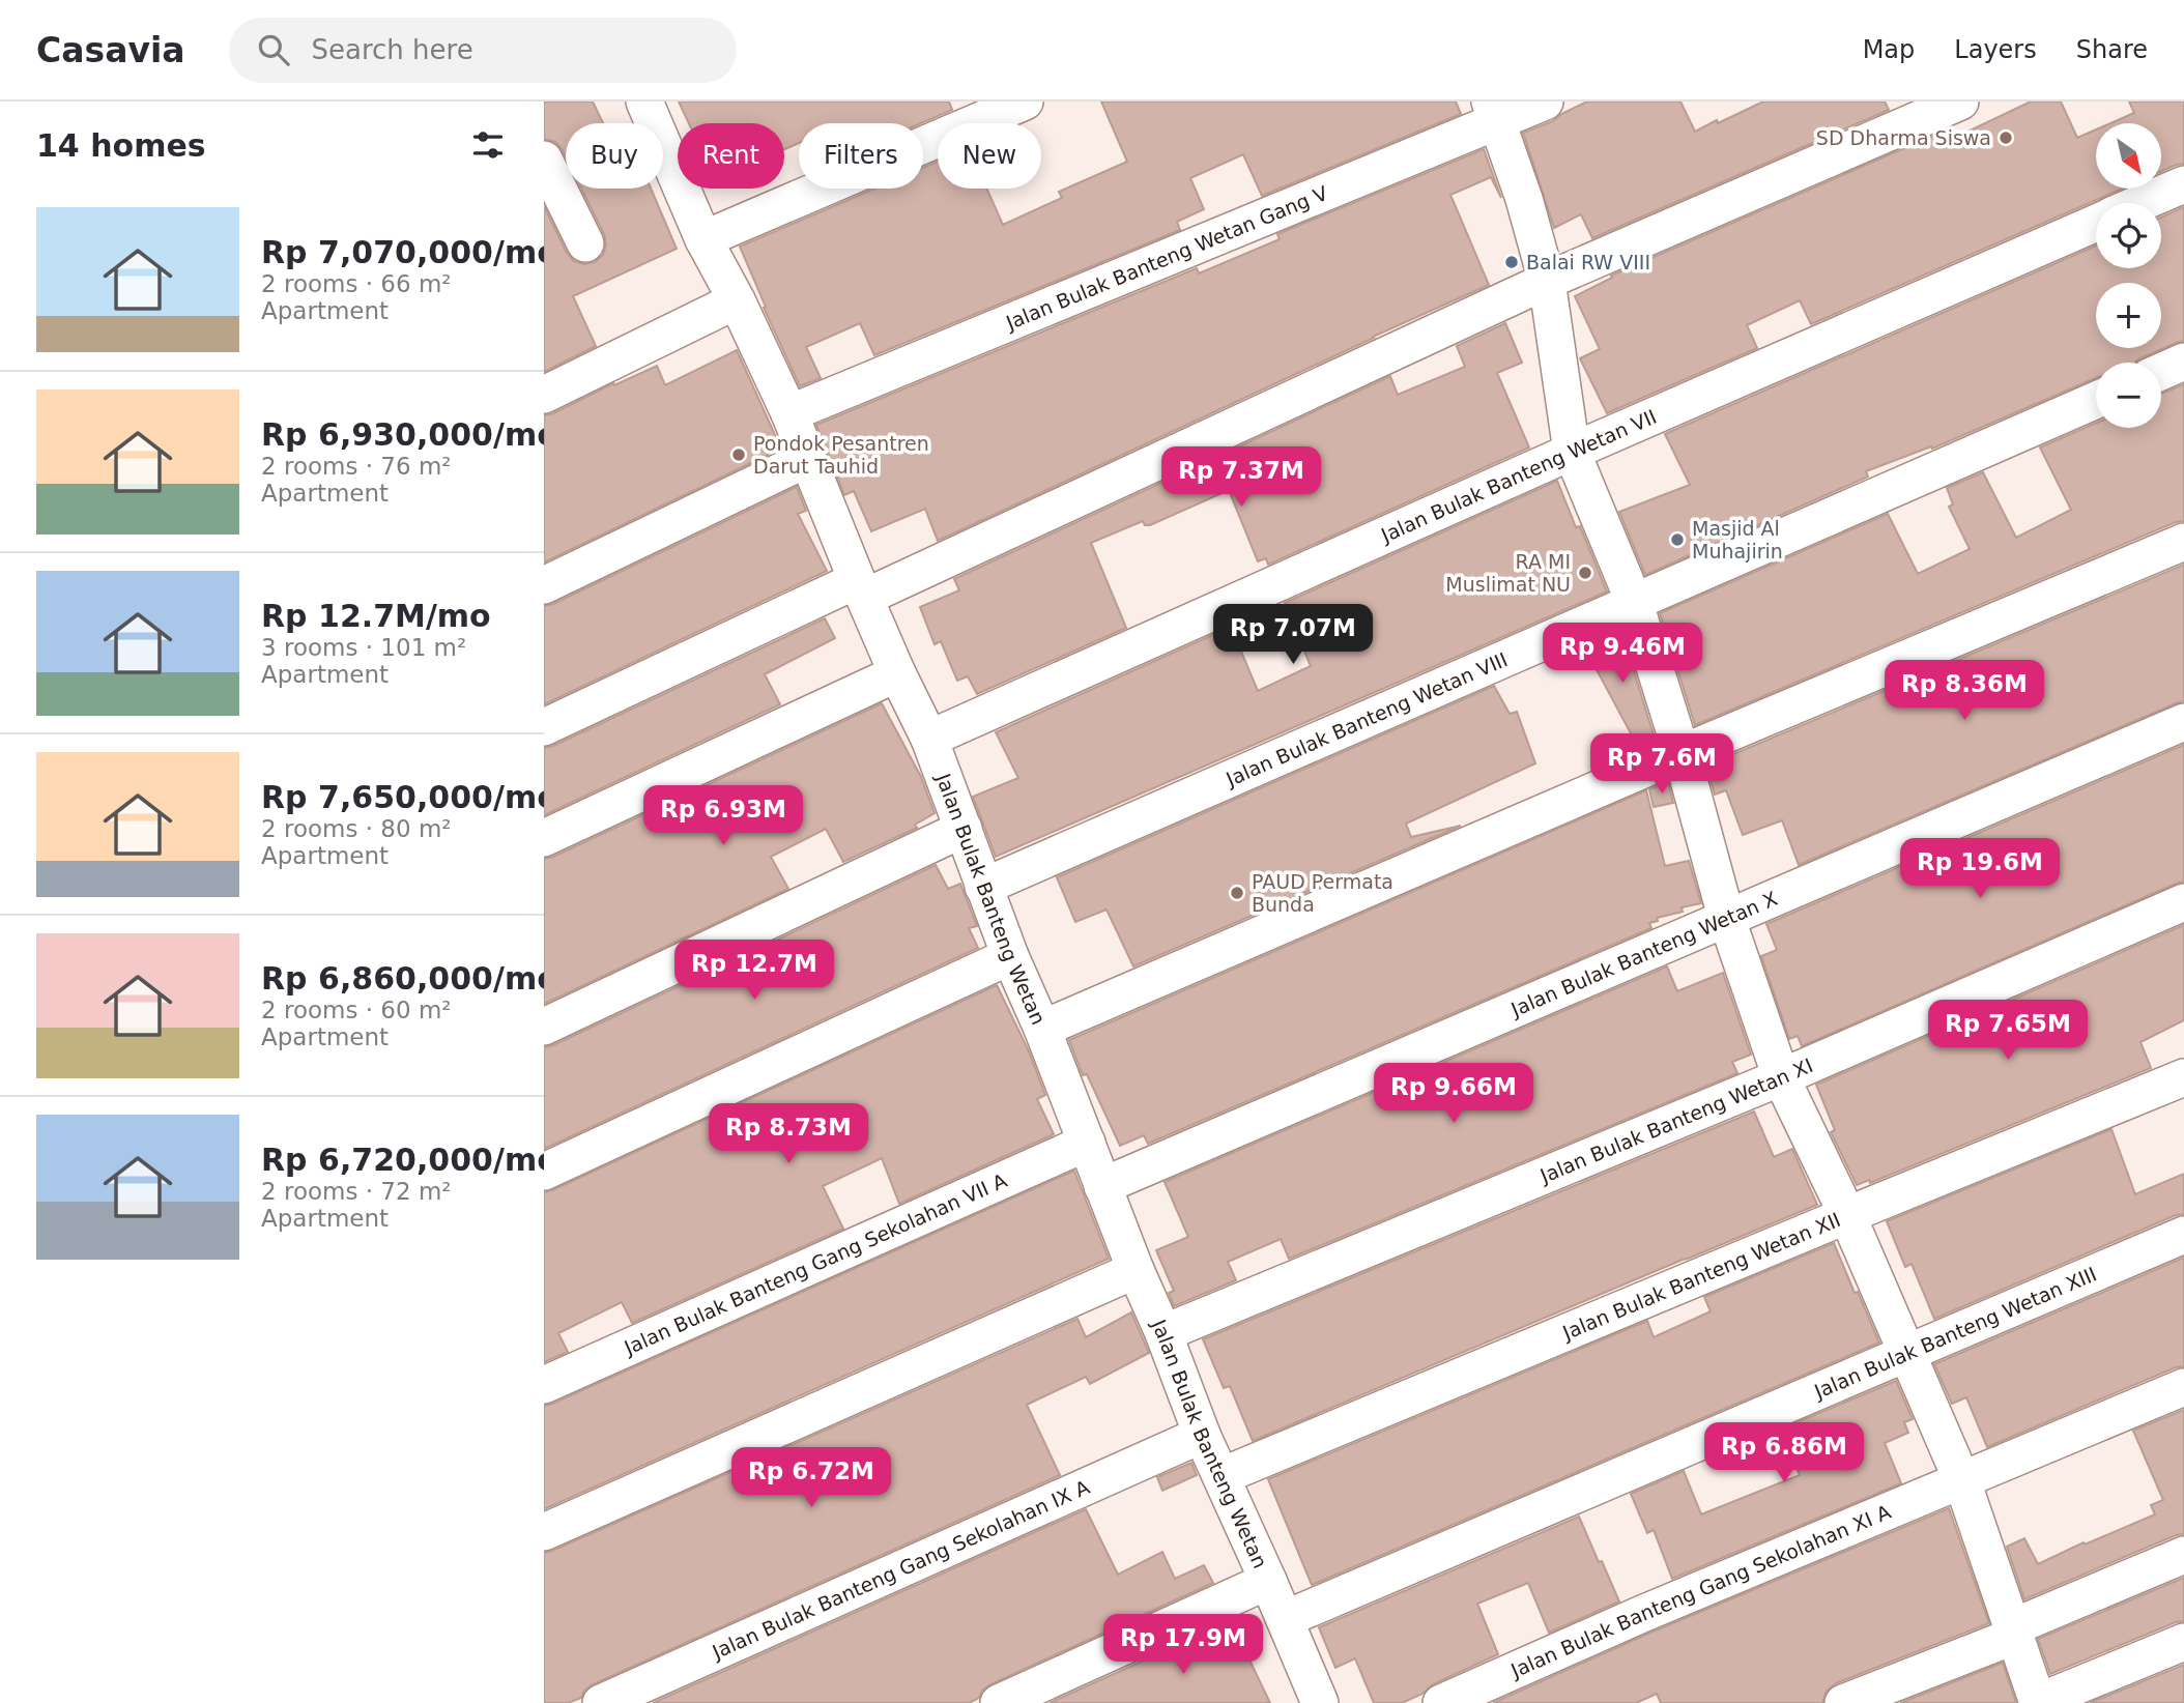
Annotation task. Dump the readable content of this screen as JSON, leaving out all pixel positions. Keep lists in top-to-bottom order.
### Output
{
  "streets": {
    "street": [
      "Jalan Bulak Banteng Wetan Gang V",
      "Jalan Bulak Banteng Wetan VII",
      "Jalan Bulak Banteng Wetan VIII",
      "Jalan Bulak Banteng Wetan",
      "Jalan Bulak Banteng Wetan X",
      "Jalan Bulak Banteng Wetan XI",
      "Jalan Bulak Banteng Gang Sekolahan VII A",
      "Jalan Bulak Banteng Wetan XII",
      "Jalan Bulak Banteng Wetan XIII",
      "Jalan Bulak Banteng Gang Sekolahan IX A",
      "Jalan Bulak Banteng Gang Sekolahan XI A"
    ]
  },
  "crossings": [
    ["Jalan Bulak Banteng Wetan Gang V", "Jalan Bulak Banteng Wetan"],
    ["Jalan Bulak Banteng Wetan VII", "Jalan Bulak Banteng Wetan"],
    ["Jalan Bulak Banteng Wetan VIII", "Jalan Bulak Banteng Wetan"],
    ["Jalan Bulak Banteng Wetan", "Jalan Bulak Banteng Wetan X"],
    ["Jalan Bulak Banteng Wetan", "Jalan Bulak Banteng Wetan XI"],
    ["Jalan Bulak Banteng Wetan", "Jalan Bulak Banteng Gang Sekolahan VII A"],
    ["Jalan Bulak Banteng Wetan", "Jalan Bulak Banteng Wetan XII"],
    ["Jalan Bulak Banteng Wetan", "Jalan Bulak Banteng Wetan XIII"],
    ["Jalan Bulak Banteng Wetan", "Jalan Bulak Banteng Gang Sekolahan IX A"]
  ],
  "places": [
    "SD Dharma Siswa",
    "Balai RW VIII",
    "Pondok Pesantren Darut Tauhid",
    "Masjid Al Muhajirin",
    "RA MI Muslimat NU",
    "PAUD Permata Bunda"
  ],
  "north": "bottom right",
  "page": {
    "header": "Casavia",
    "search": "Search here",
    "nav": ["Map", "Layers", "Share"],
    "heading": "14 homes",
    "map_buttons": ["+", "−"],
    "chip": [
      "Buy",
      "Rent",
      "Filters",
      "New"
    ],
    "list": [
      {
        "name": "Rp 7,070,000/mo",
        "note": "2 rooms · 66 m² · Apartment"
      },
      {
        "name": "Rp 6,930,000/mo",
        "note": "2 rooms · 76 m² · Apartment"
      },
      {
        "name": "Rp 12.7M/mo",
        "note": "3 rooms · 101 m² · Apartment"
      },
      {
        "name": "Rp 7,650,000/mo",
        "note": "2 rooms · 80 m² · Apartment"
      },
      {
        "name": "Rp 6,860,000/mo",
        "note": "2 rooms · 60 m² · Apartment"
      },
      {
        "name": "Rp 6,720,000/mo",
        "note": "2 rooms · 72 m² · Apartment"
      }
    ],
    "price": [
      "Rp 7.37M",
      "Rp 7.07M",
      "Rp 9.46M",
      "Rp 8.36M",
      "Rp 7.6M",
      "Rp 6.93M",
      "Rp 19.6M",
      "Rp 12.7M",
      "Rp 7.65M",
      "Rp 9.66M",
      "Rp 8.73M",
      "Rp 6.86M",
      "Rp 6.72M",
      "Rp 17.9M"
    ]
  }
}
